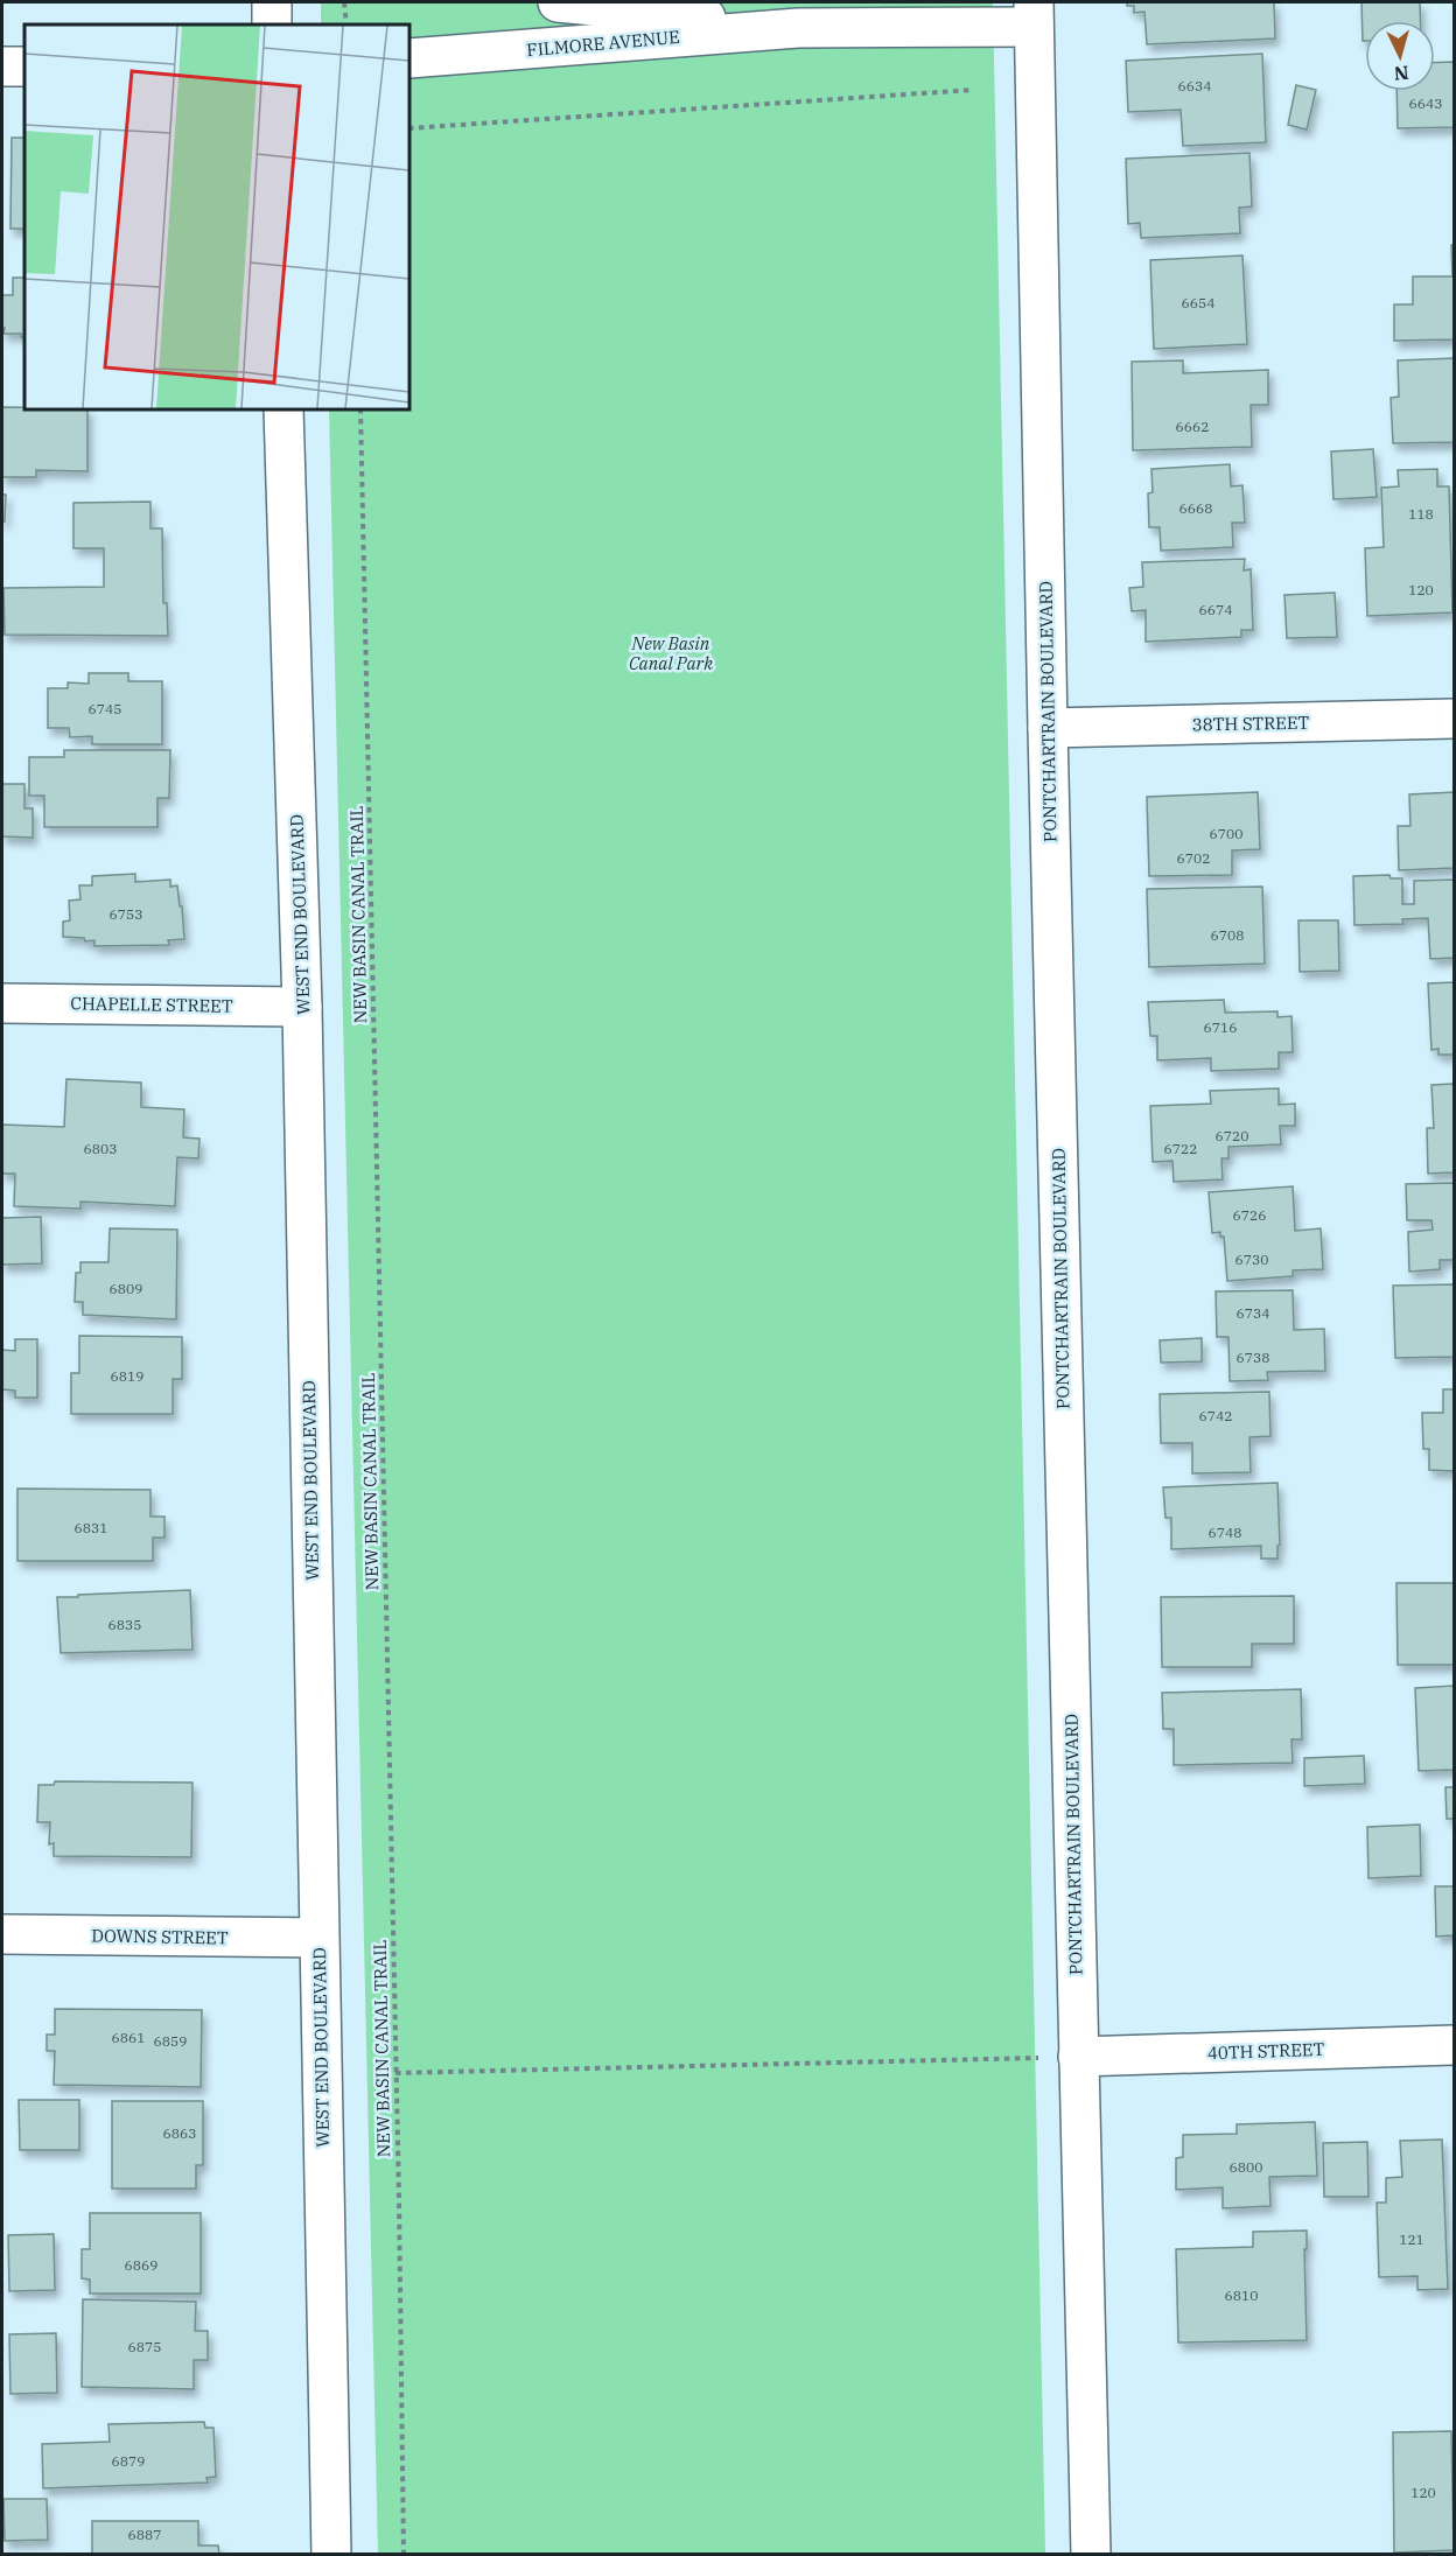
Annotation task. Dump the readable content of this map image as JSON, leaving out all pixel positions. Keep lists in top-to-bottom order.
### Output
{
  "streets": {
    "main road": [
      "FILMORE AVENUE",
      "PONTCHARTRAIN BOULEVARD",
      "38TH STREET",
      "WEST END BOULEVARD",
      "CHAPELLE STREET",
      "DOWNS STREET",
      "40TH STREET"
    ],
    "path": ["NEW BASIN CANAL TRAIL"]
  },
  "crossings": [
    ["FILMORE AVENUE", "PONTCHARTRAIN BOULEVARD"],
    ["PONTCHARTRAIN BOULEVARD", "38TH STREET"],
    ["PONTCHARTRAIN BOULEVARD", "40TH STREET"],
    ["WEST END BOULEVARD", "CHAPELLE STREET"],
    ["WEST END BOULEVARD", "DOWNS STREET"]
  ],
  "parks": ["New Basin Canal Park"],
  "house_numbers": [
    "6634",
    "6643",
    "6654",
    "6662",
    "6668",
    "118",
    "120",
    "6674",
    "6745",
    "6700",
    "6702",
    "6753",
    "6708",
    "6716",
    "6720",
    "6803",
    "6722",
    "6726",
    "6730",
    "6809",
    "6734",
    "6738",
    "6819",
    "6742",
    "6831",
    "6748",
    "6835",
    "6861",
    "6859",
    "6863",
    "6800",
    "121",
    "6869",
    "6810",
    "6875",
    "6879",
    "120",
    "6887"
  ],
  "north": "bottom"
}
